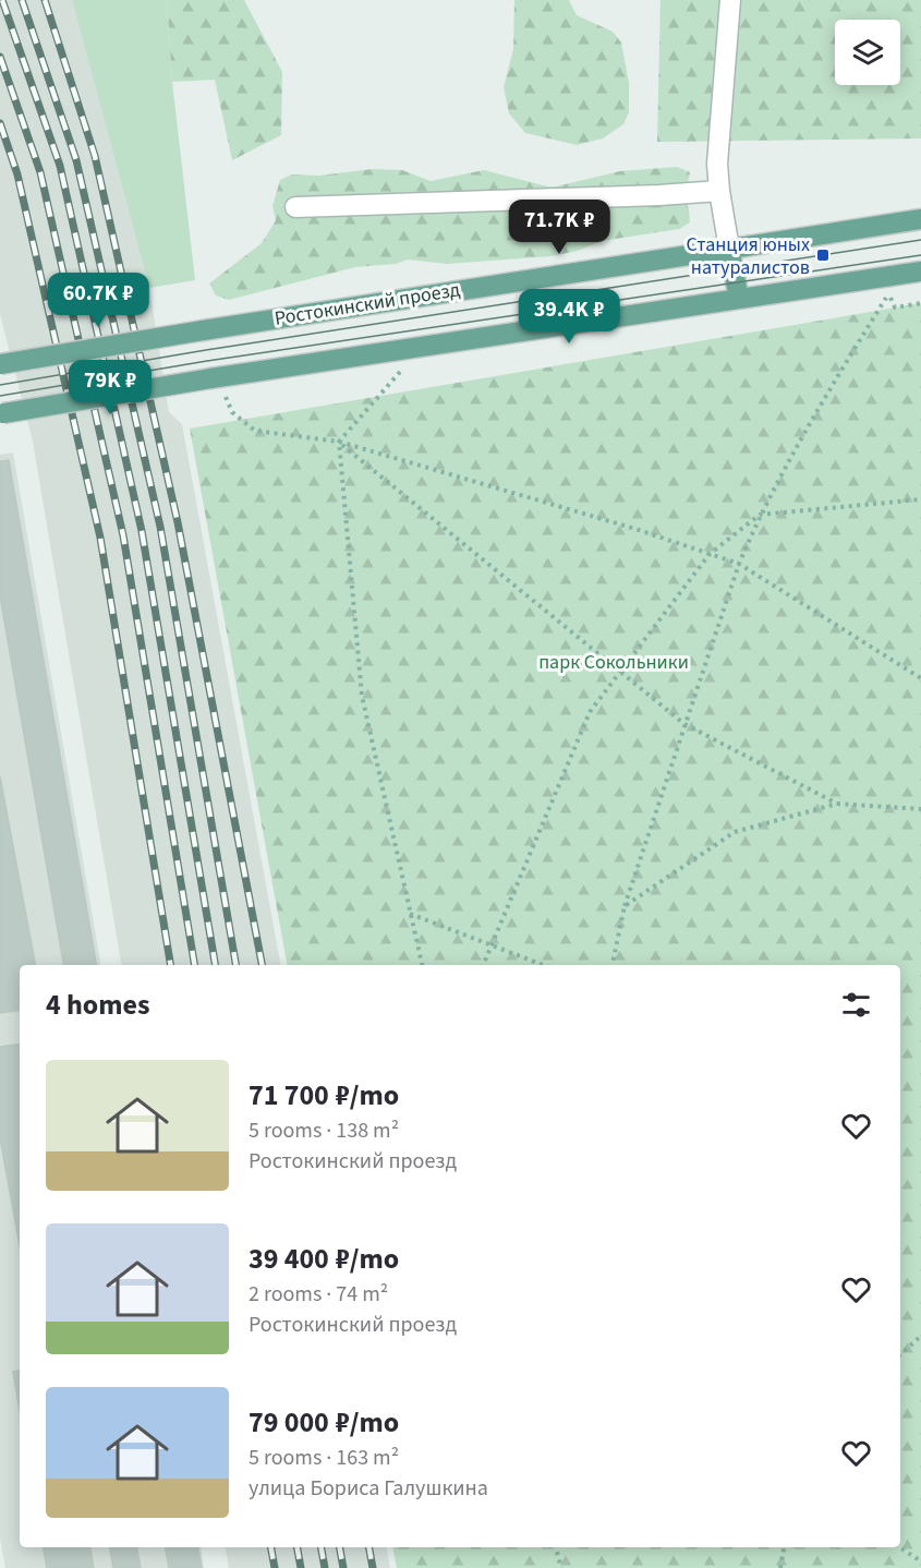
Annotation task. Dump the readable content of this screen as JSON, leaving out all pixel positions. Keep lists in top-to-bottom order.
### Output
{
  "streets": {
    "main road": ["Ростокинский проезд"]
  },
  "parks": ["парк Сокольники"],
  "places": {
    "transit": ["Станция юных натуралистов"]
  },
  "page": {
    "price": [
      "71.7K ₽",
      "60.7K ₽",
      "39.4K ₽",
      "79K ₽"
    ],
    "heading": "4 homes",
    "list": [
      {
        "name": "71 700 ₽/mo",
        "note": "5 rooms · 138 m² · Ростокинский проезд"
      },
      {
        "name": "39 400 ₽/mo",
        "note": "2 rooms · 74 m² · Ростокинский проезд"
      },
      {
        "name": "79 000 ₽/mo",
        "note": "5 rooms · 163 m² · улица Бориса Галушкина"
      }
    ]
  }
}
